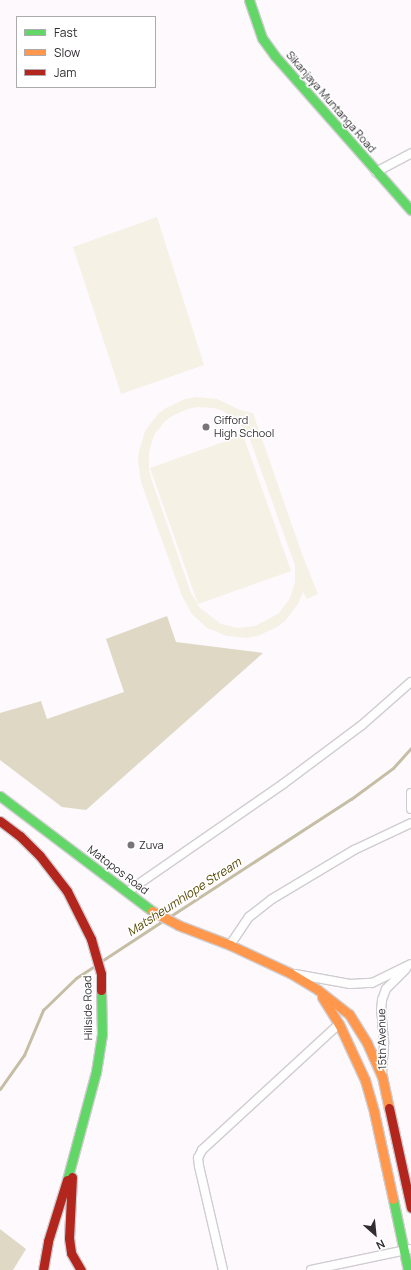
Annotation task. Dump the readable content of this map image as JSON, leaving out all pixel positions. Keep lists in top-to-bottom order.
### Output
{
  "streets": {
    "main road": ["Sikanjaya Muntanga Road", "Matopos Road", "Hillside Road"],
    "street": ["15th Avenue"]
  },
  "crossings": [
    ["Matopos Road", "15th Avenue"]
  ],
  "water": ["Matsheumhlope Stream"],
  "places": ["Gifford High School", "Zuva"],
  "legend": ["Fast", "Slow", "Jam"],
  "north": "bottom right"
}
